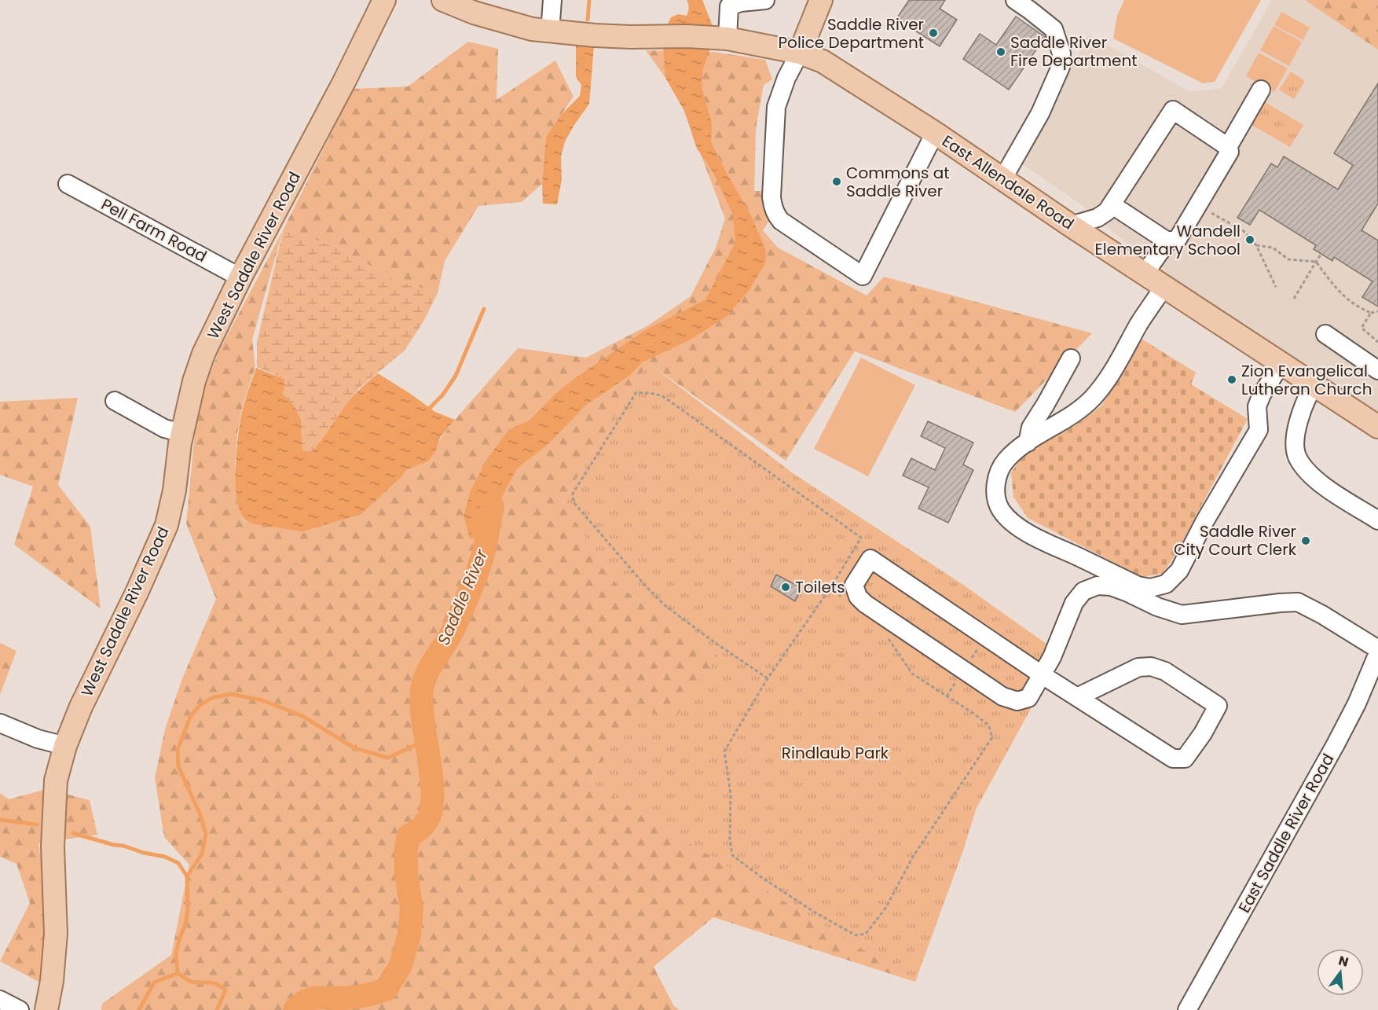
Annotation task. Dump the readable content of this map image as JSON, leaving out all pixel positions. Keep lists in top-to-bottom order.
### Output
{
  "streets": {
    "main road": ["East Allendale Road", "West Saddle River Road"],
    "street": ["Pell Farm Road", "East Saddle River Road"]
  },
  "crossings": [
    ["Pell Farm Road", "West Saddle River Road"]
  ],
  "water": ["Saddle River"],
  "parks": ["Rindlaub Park"],
  "places": [
    "Saddle River Police Department",
    "Saddle River Fire Department",
    "Commons at Saddle River",
    "Wandell Elementary School",
    "Zion Evangelical Lutheran Church",
    "Saddle River City Court Clerk",
    "Toilets"
  ],
  "north": "top"
}
